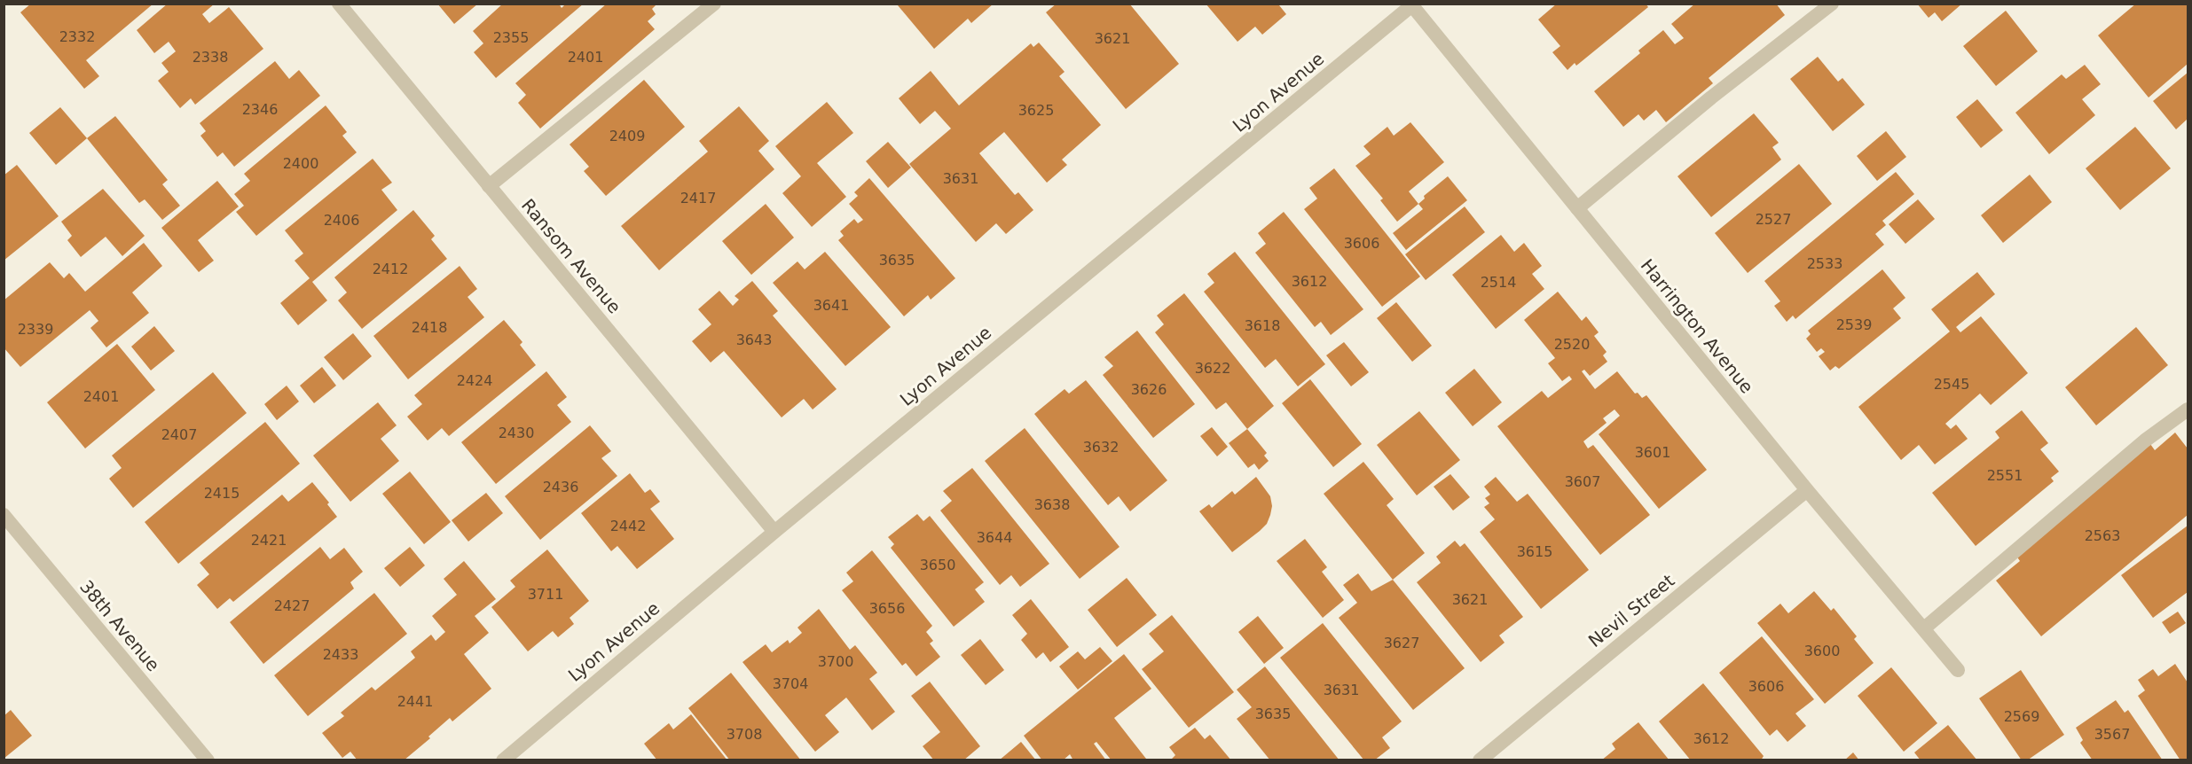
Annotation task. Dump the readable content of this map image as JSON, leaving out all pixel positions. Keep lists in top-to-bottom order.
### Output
{
  "streets": {
    "street": [
      "Lyon Avenue",
      "Ransom Avenue",
      "Harrington Avenue",
      "Nevil Street",
      "38th Avenue"
    ]
  },
  "crossings": [
    ["Lyon Avenue", "Ransom Avenue"],
    ["Lyon Avenue", "Harrington Avenue"],
    ["Harrington Avenue", "Nevil Street"]
  ],
  "house_numbers": [
    "2332",
    "2355",
    "3621",
    "2338",
    "2401",
    "2346",
    "3625",
    "2409",
    "2400",
    "3631",
    "2417",
    "2527",
    "2406",
    "3606",
    "3635",
    "2533",
    "2412",
    "3612",
    "2514",
    "3641",
    "2539",
    "3618",
    "2418",
    "2339",
    "3643",
    "2520",
    "3622",
    "2424",
    "2545",
    "3626",
    "2401",
    "2430",
    "2407",
    "3632",
    "3601",
    "2551",
    "3607",
    "2436",
    "2415",
    "3638",
    "2442",
    "2563",
    "3644",
    "2421",
    "3615",
    "3650",
    "3711",
    "3621",
    "2427",
    "3656",
    "3627",
    "3600",
    "2433",
    "3700",
    "3704",
    "3606",
    "3631",
    "2441",
    "3635",
    "2569",
    "3708",
    "3567",
    "3612"
  ]
}
